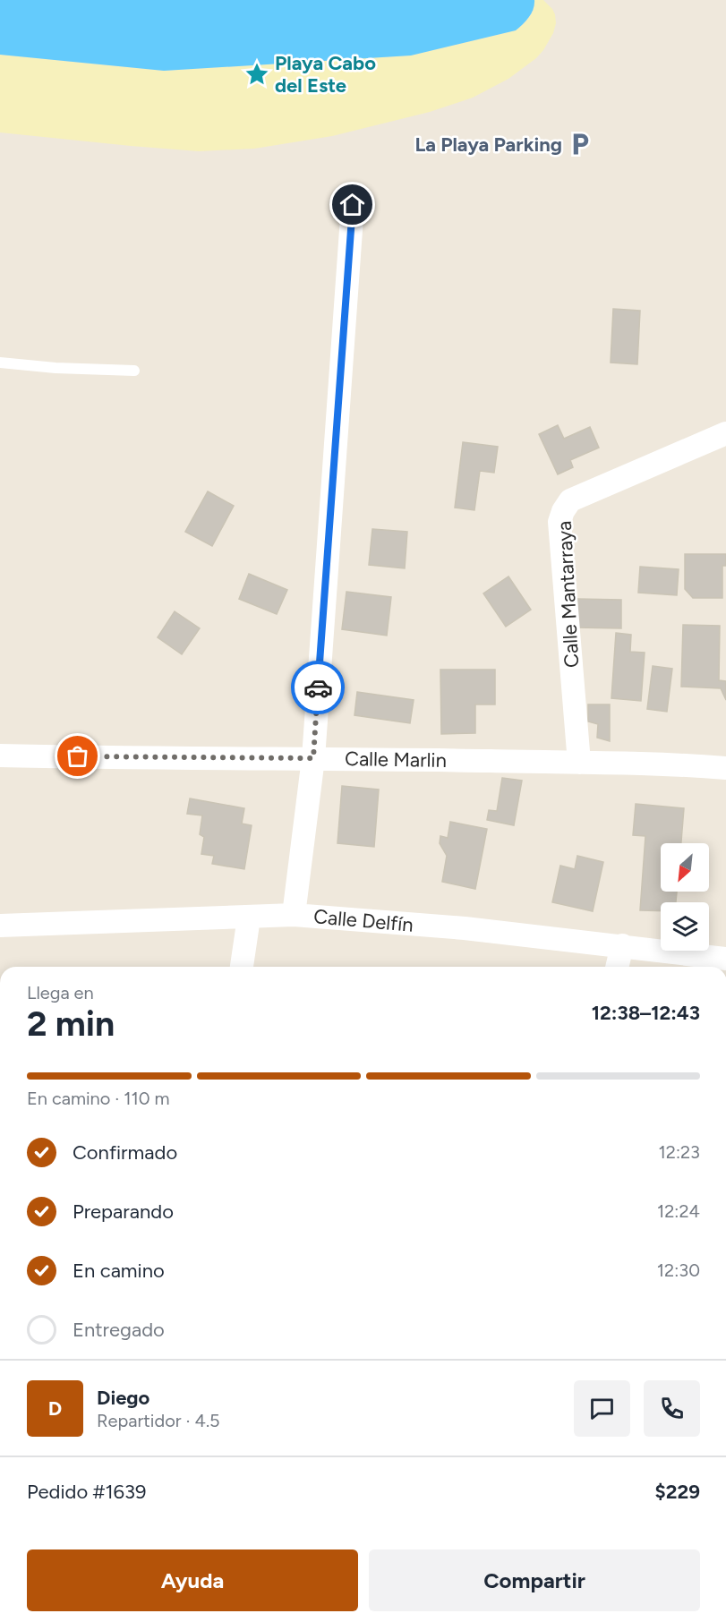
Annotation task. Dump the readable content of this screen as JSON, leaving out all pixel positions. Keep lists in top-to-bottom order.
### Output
{
  "streets": {
    "street": ["Calle Mantarraya", "Calle Marlin", "Calle Delfín"]
  },
  "crossings": [
    ["Calle Mantarraya", "Calle Marlin"]
  ],
  "places": {
    "place": ["Playa Cabo del Este"],
    "parking": ["La Playa Parking"]
  },
  "north": "bottom left",
  "page": {
    "heading": ["2 min", "Llega en", "12:38–12:43"],
    "panel": [
      "Diego",
      "Repartidor · 4.5",
      "Pedido #1639",
      "$229"
    ],
    "bar": "En camino · 110 m",
    "list": [
      ["Confirmado", "12:23"],
      ["Preparando", "12:24"],
      ["En camino", "12:30"],
      "Entregado"
    ],
    "round": "D",
    "buttons": ["Ayuda", "Compartir"]
  }
}
